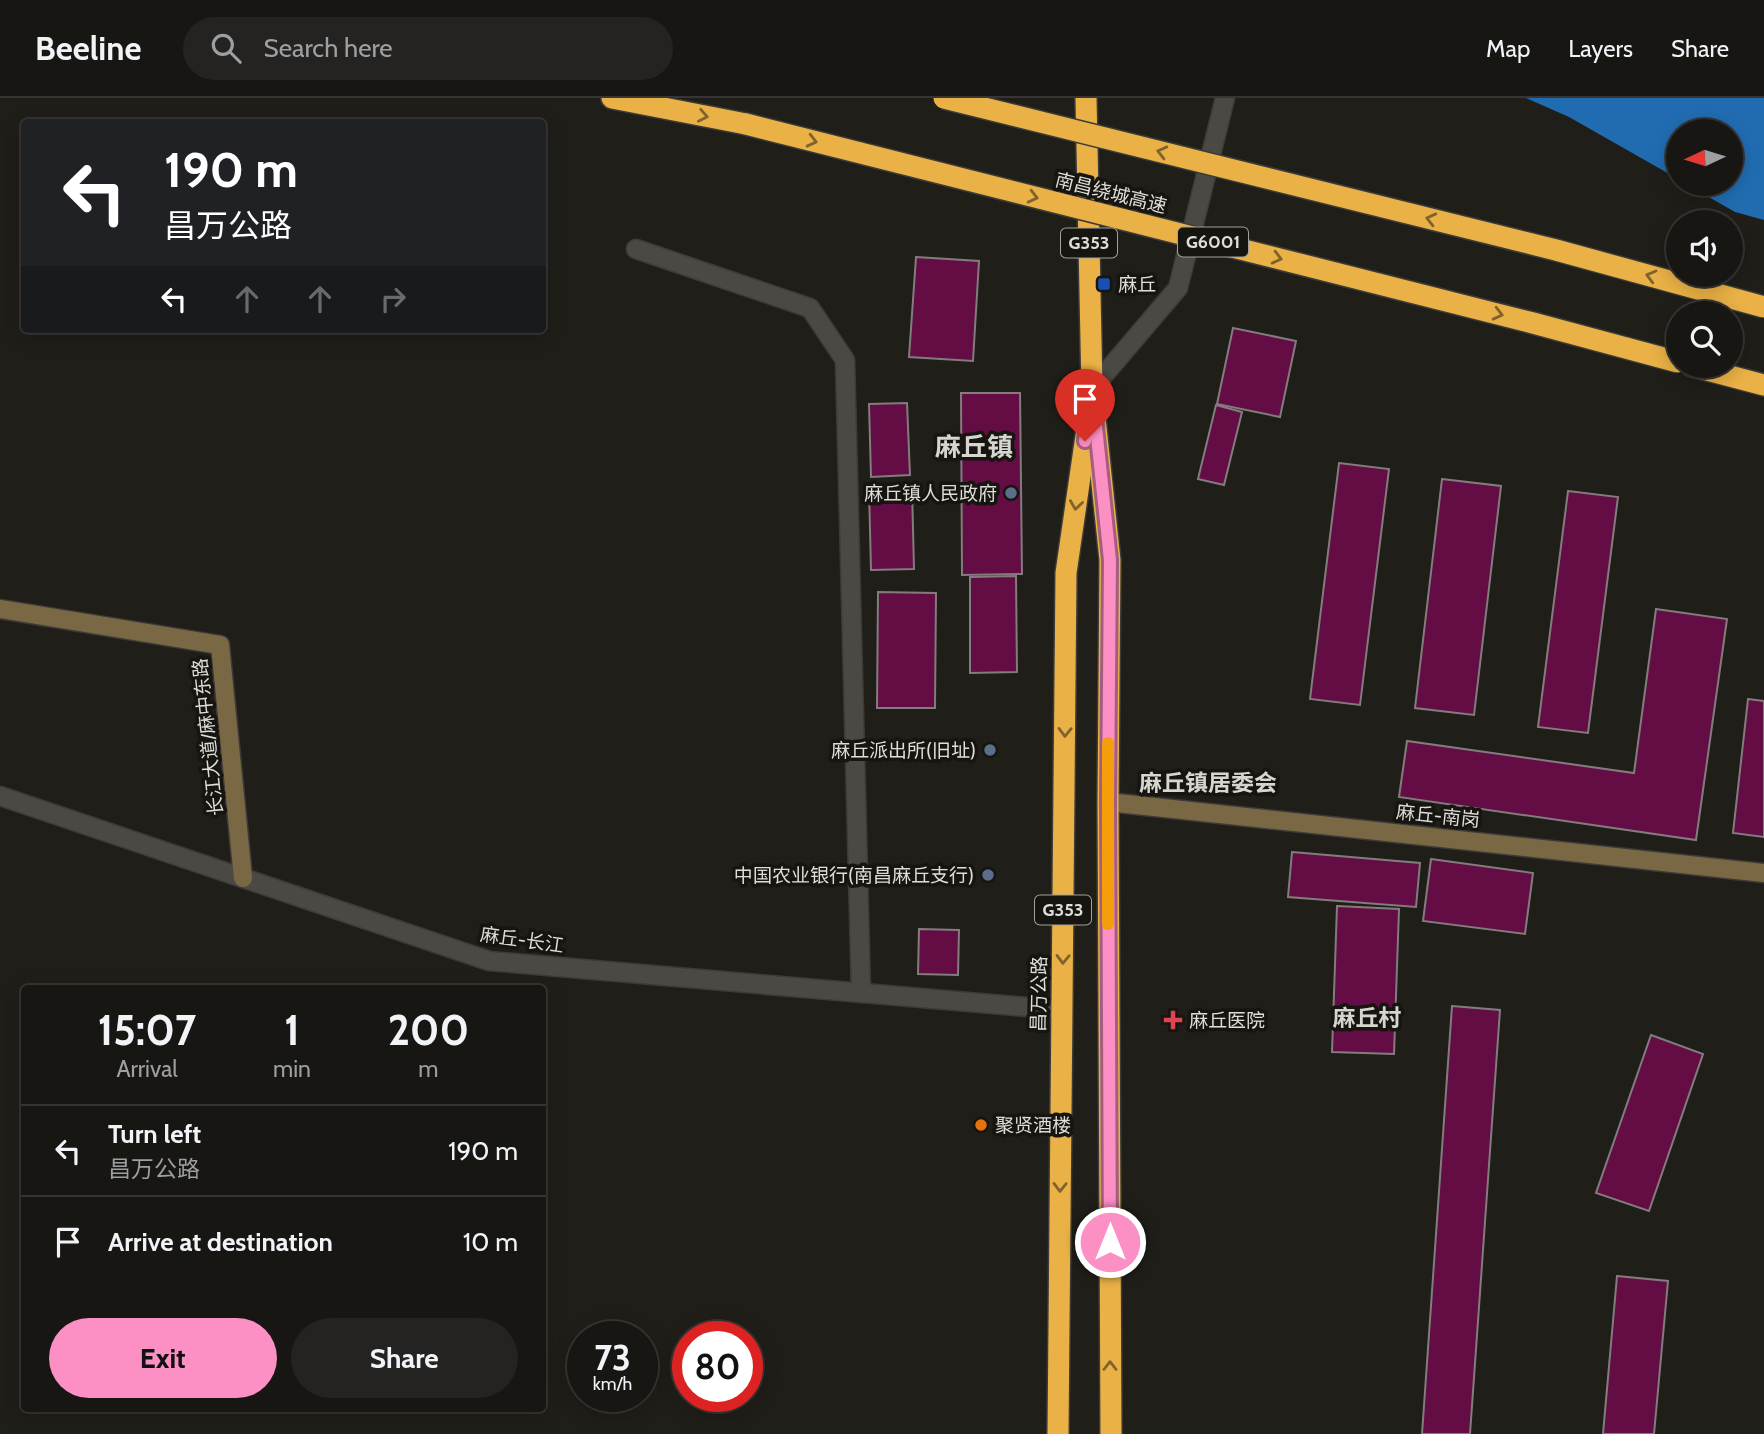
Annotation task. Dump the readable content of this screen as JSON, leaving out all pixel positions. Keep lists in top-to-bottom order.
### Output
{
  "streets": {
    "highway": [
      "南昌绕城高速",
      "G6001",
      "G353",
      "昌万公路"
    ],
    "street": ["长江大道/麻中东路", "麻丘-南岗", "麻丘-长江"]
  },
  "crossings": [
    ["长江大道/麻中东路", "麻丘-长江"],
    ["麻丘-南岗", "昌万公路"],
    ["麻丘-长江", "昌万公路"]
  ],
  "districts": ["麻丘镇", "麻丘镇居委会", "麻丘村"],
  "places": {
    "transit": ["麻丘"],
    "other": [
      "麻丘镇人民政府",
      "麻丘派出所(旧址)",
      "中国农业银行(南昌麻丘支行)",
      "聚贤酒楼"
    ],
    "health": ["麻丘医院"]
  },
  "north": "left",
  "page": {
    "header": "Beeline",
    "search": "Search here",
    "nav": ["Map", "Layers", "Share"],
    "turn": ["190 m", "昌万公路"],
    "eta": [
      "15:07",
      "Arrival",
      "1",
      "min",
      "200",
      "m"
    ],
    "list": [
      {
        "name": "Turn left",
        "note": "昌万公路",
        "value": "190 m"
      },
      {
        "name": "Arrive at destination",
        "value": "10 m"
      }
    ],
    "buttons": ["Exit", "Share"],
    "speed": "73 km/h",
    "limit": "80"
  }
}
